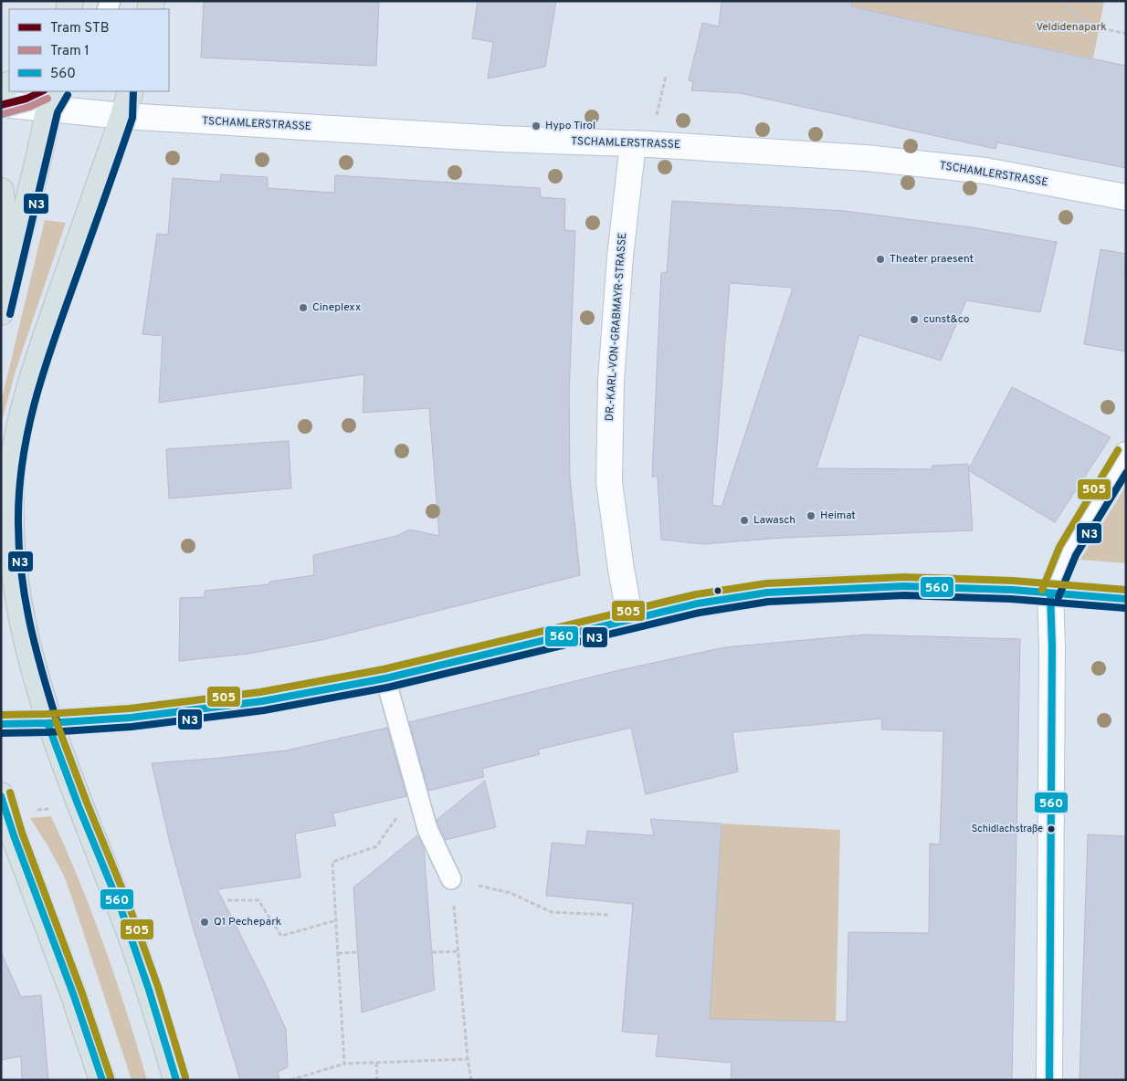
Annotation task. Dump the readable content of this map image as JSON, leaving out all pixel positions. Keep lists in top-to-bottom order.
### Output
{
  "streets": {
    "street": ["TSCHAMLERSTRASSE", "DR.-KARL-VON-GRABMAYR-STRASSE"]
  },
  "crossings": [
    ["TSCHAMLERSTRASSE", "DR.-KARL-VON-GRABMAYR-STRASSE"]
  ],
  "parks": ["Veldidenapark"],
  "places": [
    "Hypo Tirol",
    "Theater praesent",
    "Cineplexx",
    "cunst&co",
    "Heimat",
    "Lawasch",
    "Schidlachstraße",
    "Q1 Pechepark"
  ],
  "lines": [
    "tram line STB",
    "transit line N3",
    "tram line 1",
    "transit line 505",
    "transit line 560"
  ],
  "legend": ["Tram STB", "Tram 1", "560"]
}
